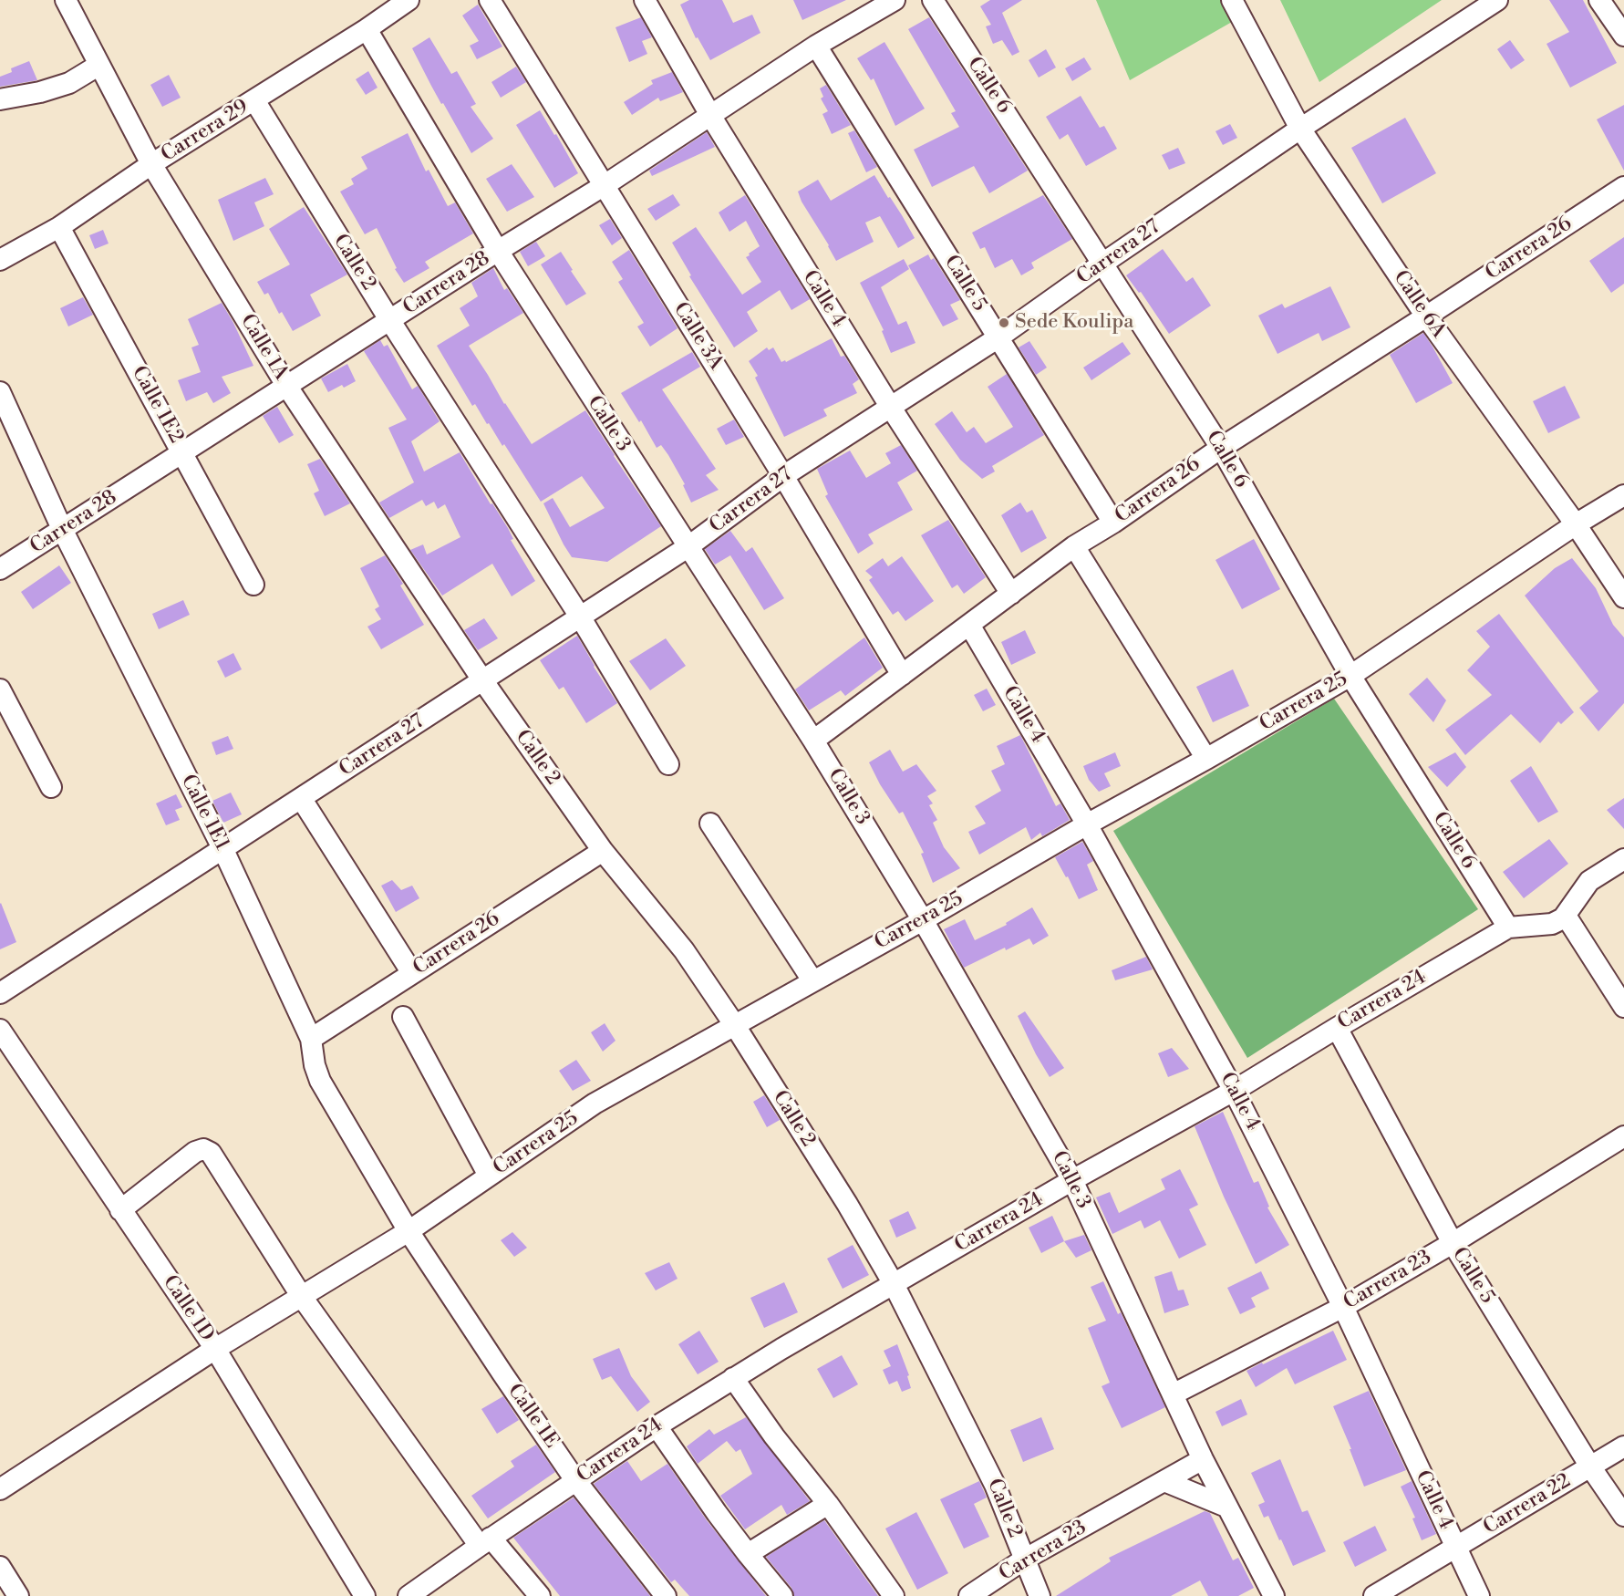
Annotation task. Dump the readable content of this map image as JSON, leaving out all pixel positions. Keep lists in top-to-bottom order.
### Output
{
  "streets": {
    "street": [
      "Calle 6",
      "Carrera 29",
      "Carrera 26",
      "Carrera 27",
      "Calle 2",
      "Carrera 28",
      "Calle 5",
      "Calle 4",
      "Calle 6A",
      "Calle 3A",
      "Calle 1A",
      "Calle 1E2",
      "Calle 3",
      "Carrera 25",
      "Calle 1E1",
      "Carrera 24",
      "Carrera 23",
      "Calle 1D",
      "Calle 1E",
      "Carrera 22"
    ]
  },
  "crossings": [
    ["Calle 6", "Carrera 26"],
    ["Calle 6", "Carrera 27"],
    ["Calle 6", "Carrera 25"],
    ["Calle 6", "Carrera 24"],
    ["Carrera 29", "Calle 2"],
    ["Carrera 29", "Calle 1A"],
    ["Carrera 29", "Calle 1E2"],
    ["Carrera 29", "Calle 3"],
    ["Carrera 26", "Calle 2"],
    ["Carrera 26", "Calle 5"],
    ["Carrera 26", "Calle 4"],
    ["Carrera 26", "Calle 6A"],
    ["Carrera 26", "Calle 3A"],
    ["Carrera 26", "Calle 3"],
    ["Carrera 26", "Calle 1E1"],
    ["Carrera 27", "Calle 2"],
    ["Carrera 27", "Calle 5"],
    ["Carrera 27", "Calle 4"],
    ["Carrera 27", "Calle 6A"],
    ["Carrera 27", "Calle 3A"],
    ["Carrera 27", "Calle 1A"],
    ["Carrera 27", "Calle 3"],
    ["Carrera 27", "Calle 1E1"],
    ["Calle 2", "Carrera 28"],
    ["Calle 2", "Calle 1A"],
    ["Calle 2", "Carrera 25"],
    ["Calle 2", "Carrera 24"],
    ["Calle 2", "Carrera 23"],
    ["Carrera 28", "Calle 5"],
    ["Carrera 28", "Calle 4"],
    ["Carrera 28", "Calle 3A"],
    ["Carrera 28", "Calle 1A"],
    ["Carrera 28", "Calle 1E2"],
    ["Carrera 28", "Calle 3"],
    ["Carrera 28", "Calle 1E1"],
    ["Calle 5", "Carrera 24"],
    ["Calle 5", "Carrera 23"],
    ["Calle 5", "Carrera 22"],
    ["Calle 4", "Carrera 25"],
    ["Calle 4", "Carrera 24"],
    ["Calle 4", "Carrera 23"],
    ["Calle 4", "Carrera 22"],
    ["Calle 6A", "Carrera 25"],
    ["Calle 3", "Carrera 25"],
    ["Calle 3", "Carrera 24"],
    ["Calle 3", "Carrera 23"],
    ["Carrera 25", "Calle 1E1"],
    ["Carrera 25", "Calle 1D"],
    ["Carrera 25", "Calle 1E"],
    ["Calle 1E1", "Calle 1E"],
    ["Carrera 24", "Calle 1E"]
  ],
  "places": ["Sede Koulipa"]
}
